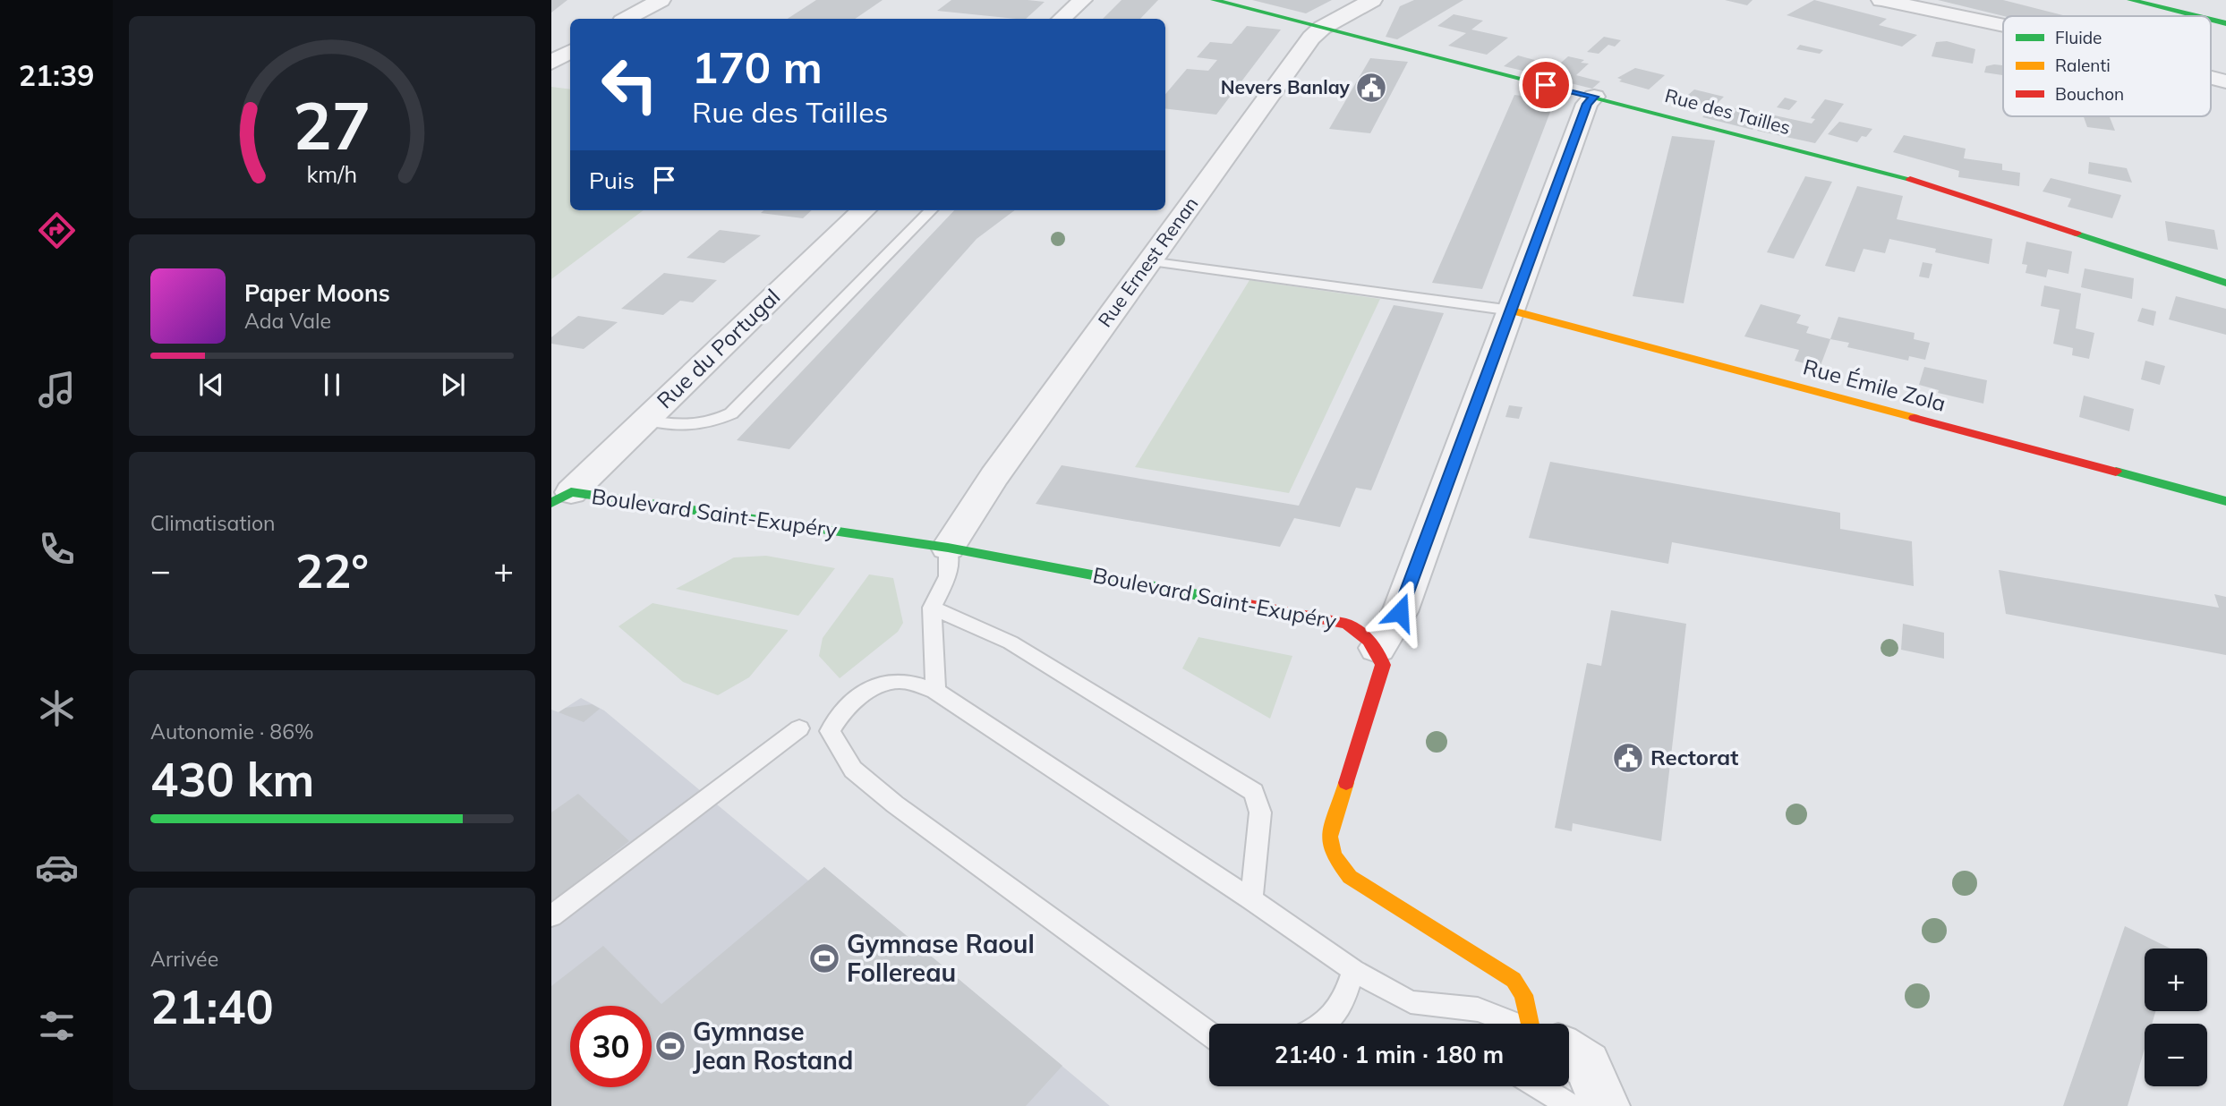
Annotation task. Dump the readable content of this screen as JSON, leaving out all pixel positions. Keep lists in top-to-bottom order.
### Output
{
  "streets": {
    "street": [
      "Rue des Tailles",
      "Rue Ernest Renan",
      "Rue du Portugal",
      "Rue Émile Zola",
      "Boulevard Saint-Exupéry"
    ]
  },
  "crossings": [
    ["Rue des Tailles", "Rue Ernest Renan"],
    ["Rue Ernest Renan", "Boulevard Saint-Exupéry"],
    ["Rue du Portugal", "Boulevard Saint-Exupéry"]
  ],
  "places": {
    "public building": ["Nevers Banlay", "Rectorat"],
    "sports": ["Gymnase Raoul Follereau", "Gymnase Jean Rostand"]
  },
  "legend": ["Fluide", "Ralenti", "Bouchon"],
  "page": {
    "tabs": "21:39",
    "turn": ["170 m", "Rue des Tailles"],
    "then": "Puis",
    "song": ["Paper Moons", "Ada Vale"],
    "tile": [
      "Climatisation",
      ["Autonomie · 86%", "430 km"],
      ["Arrivée", "21:40"]
    ],
    "heat": ["−", "22°", "+"],
    "map_buttons": ["+", "−"],
    "limit": "30",
    "trip": "21:40 · 1 min · 180 m",
    "gauge": ["27", "km/h"]
  }
}
